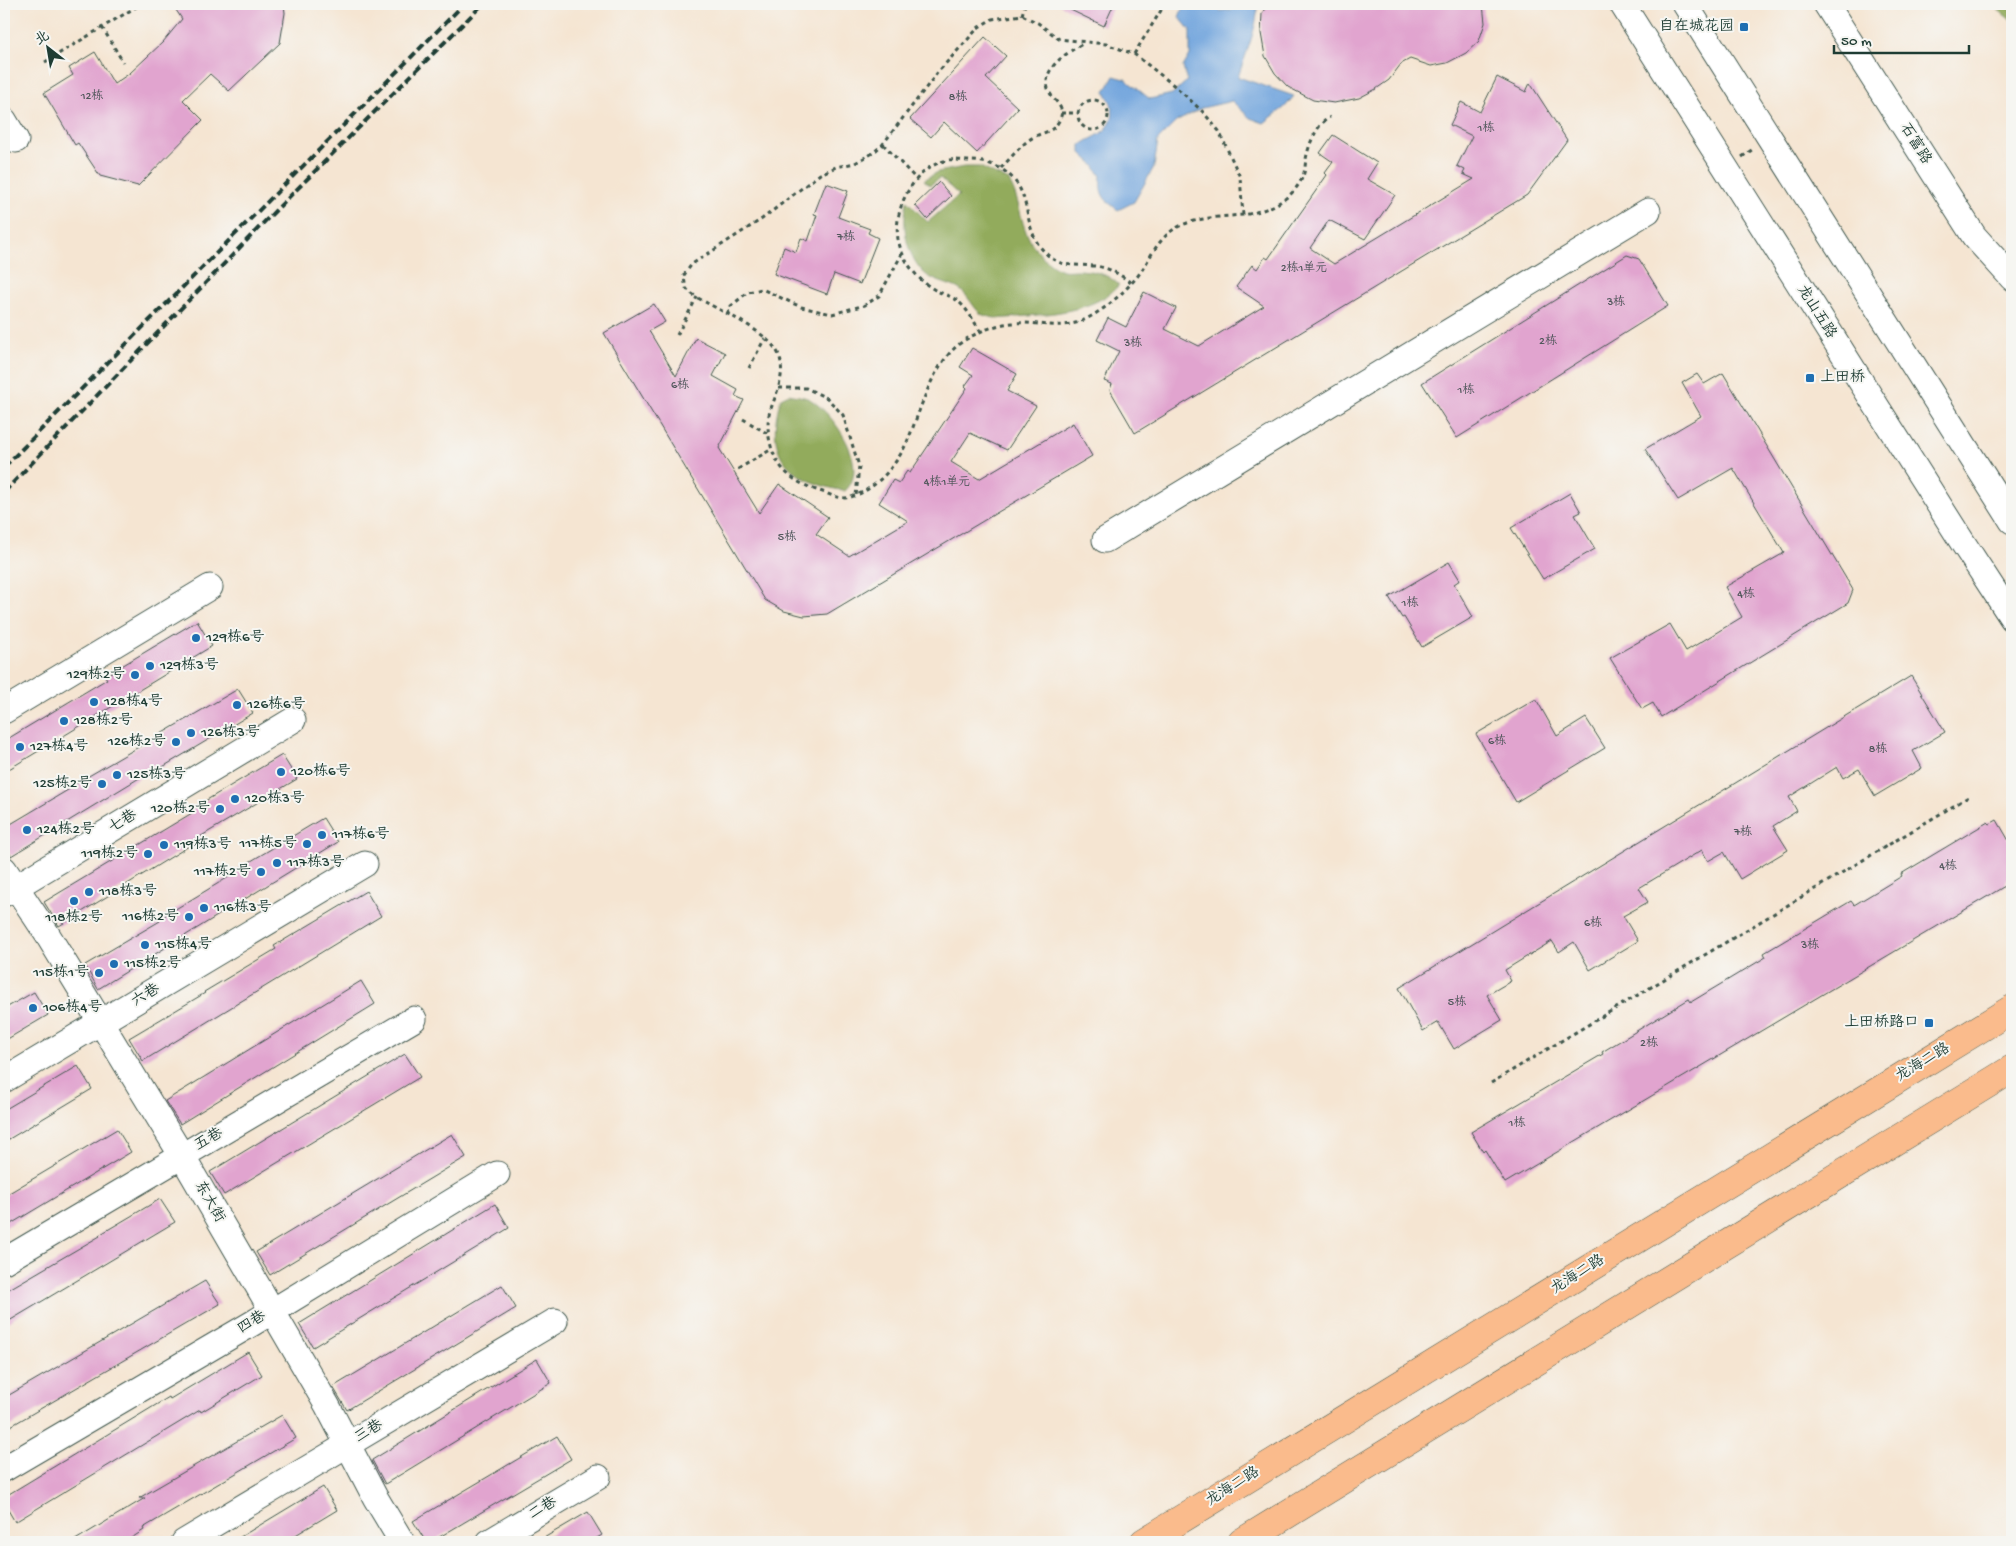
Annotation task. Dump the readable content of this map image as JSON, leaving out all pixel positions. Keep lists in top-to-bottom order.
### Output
{
  "streets": {
    "main road": ["龙海二路"],
    "street": [
      "石富路",
      "龙山五路",
      "七巷",
      "六巷",
      "五巷",
      "东大街",
      "四巷",
      "三巷",
      "二巷"
    ]
  },
  "crossings": [
    ["七巷", "东大街"],
    ["六巷", "东大街"],
    ["五巷", "东大街"],
    ["东大街", "四巷"],
    ["东大街", "三巷"]
  ],
  "places": {
    "transit": ["自在城花园", "上田桥", "上田桥路口"],
    "other": [
      "129栋6号",
      "129栋3号",
      "129栋2号",
      "128栋4号",
      "126栋6号",
      "128栋2号",
      "126栋3号",
      "126栋2号",
      "127栋4号",
      "120栋6号",
      "125栋3号",
      "125栋2号",
      "120栋3号",
      "120栋2号",
      "124栋2号",
      "117栋6号",
      "117栋5号",
      "119栋3号",
      "119栋2号",
      "117栋3号",
      "117栋2号",
      "118栋3号",
      "118栋2号",
      "116栋3号",
      "116栋2号",
      "115栋4号",
      "115栋2号",
      "115栋1号",
      "106栋4号"
    ]
  },
  "house_numbers": [
    "12栋",
    "8栋",
    "1栋",
    "7栋",
    "2栋1单元",
    "3栋",
    "2栋",
    "3栋",
    "6栋",
    "1栋",
    "4栋1单元",
    "5栋",
    "4栋",
    "1栋",
    "6栋",
    "8栋",
    "7栋",
    "4栋",
    "6栋",
    "3栋",
    "5栋",
    "2栋",
    "1栋"
  ],
  "scale_bar": "50 m",
  "north": "top left"
}
